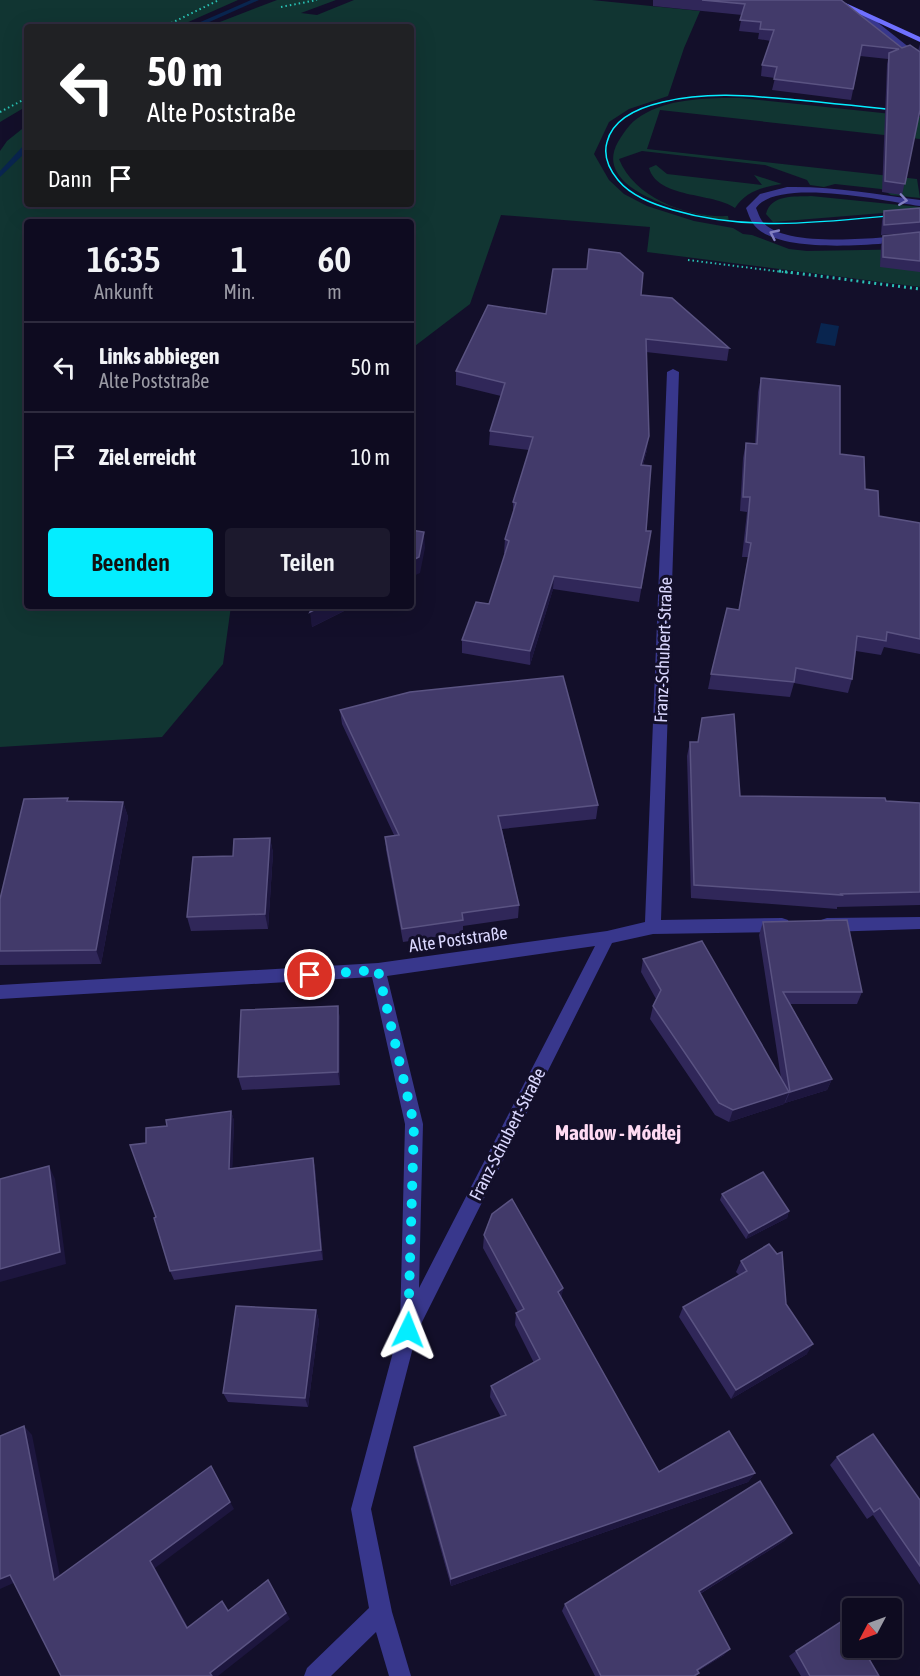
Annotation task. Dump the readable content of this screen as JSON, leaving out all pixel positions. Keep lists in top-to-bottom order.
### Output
{
  "streets": {
    "street": ["Franz-Schubert-Straße", "Alte Poststraße"]
  },
  "crossings": [
    ["Franz-Schubert-Straße", "Alte Poststraße"]
  ],
  "districts": ["Madlow - Módłej"],
  "north": "bottom left",
  "page": {
    "turn": ["50 m", "Alte Poststraße"],
    "then": "Dann",
    "eta": [
      "16:35",
      "Ankunft",
      "1",
      "Min.",
      "60",
      "m"
    ],
    "list": [
      {
        "name": "Links abbiegen",
        "note": "Alte Poststraße",
        "value": "50 m"
      },
      {
        "name": "Ziel erreicht",
        "value": "10 m"
      }
    ],
    "buttons": ["Beenden", "Teilen"]
  }
}
